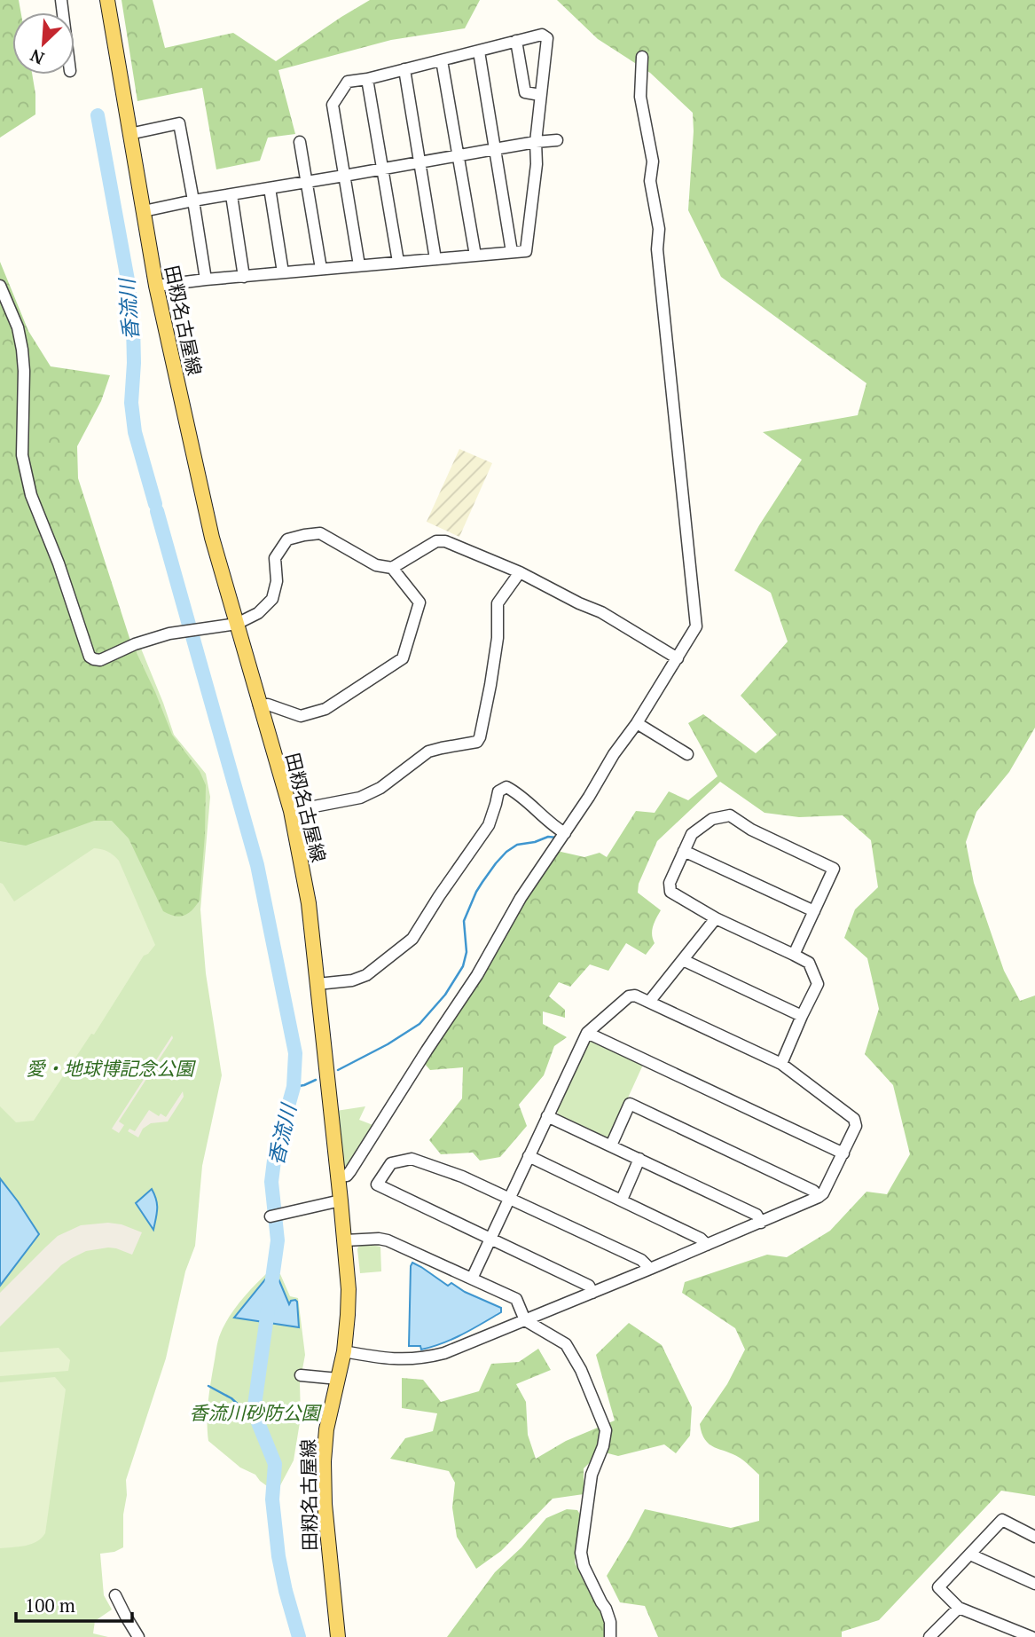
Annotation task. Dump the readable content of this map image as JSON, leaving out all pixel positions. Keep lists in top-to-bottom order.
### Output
{
  "streets": {
    "main road": ["田籾名古屋線"]
  },
  "water": ["香流川"],
  "parks": ["愛・地球博記念公園", "香流川砂防公園"],
  "scale_bar": "100 m",
  "north": "bottom left"
}
